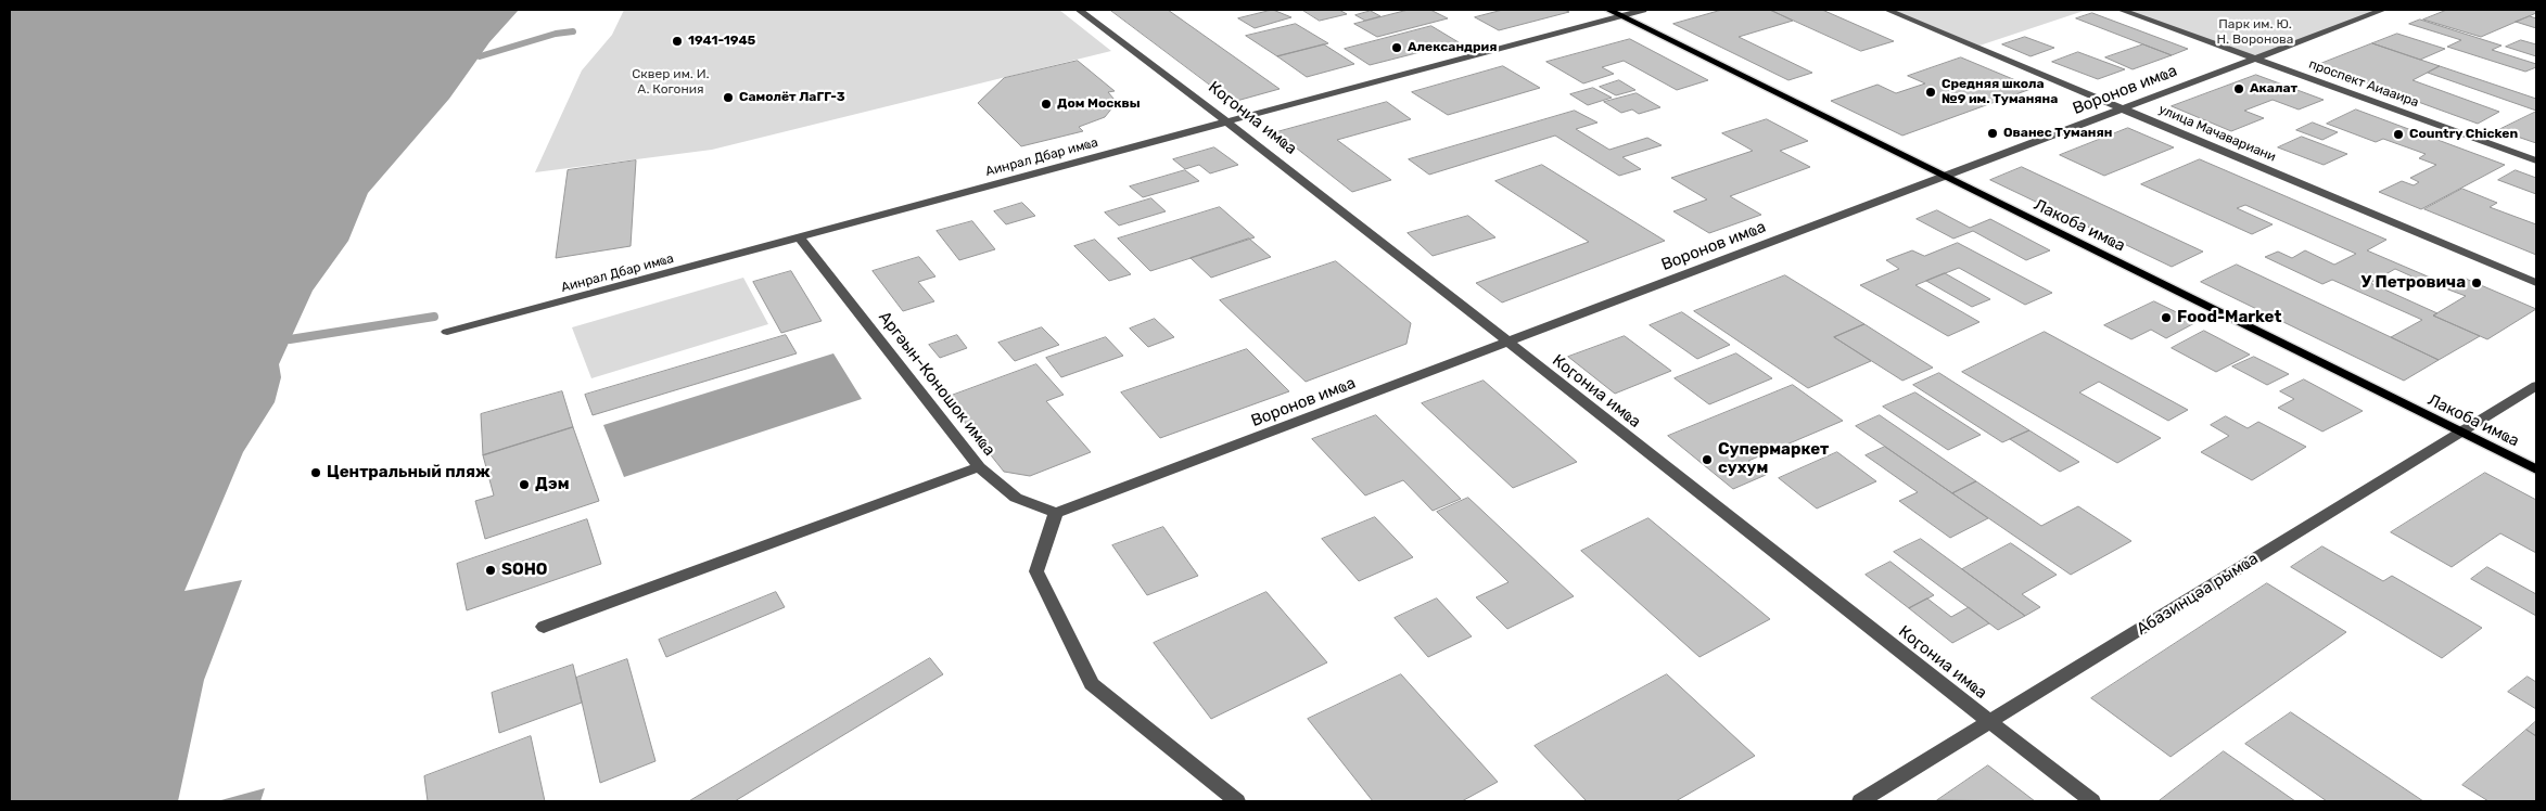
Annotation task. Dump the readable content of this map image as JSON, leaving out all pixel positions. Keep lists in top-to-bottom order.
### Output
{
  "streets": {
    "main road": ["Лакоба имҩа"],
    "street": [
      "проспект Аиааира",
      "Воронов имҩа",
      "Коӷониа имҩа",
      "улица Мачавариани",
      "Аинрал Дбар имҩа",
      "Аргәын-Коношок имҩа",
      "Абазинцәа рымҩа"
    ]
  },
  "crossings": [
    ["проспект Аиааира", "Воронов имҩа"],
    ["Воронов имҩа", "Коӷониа имҩа"],
    ["Воронов имҩа", "улица Мачавариани"],
    ["Воронов имҩа", "Лакоба имҩа"],
    ["Воронов имҩа", "Аргәын-Коношок имҩа"],
    ["Коӷониа имҩа", "Аинрал Дбар имҩа"],
    ["Коӷониа имҩа", "Абазинцәа рымҩа"],
    ["Аинрал Дбар имҩа", "Лакоба имҩа"],
    ["Аинрал Дбар имҩа", "Аргәын-Коношок имҩа"],
    ["Лакоба имҩа", "Абазинцәа рымҩа"]
  ],
  "parks": ["Парк им. Ю. Н. Воронова", "Сквер им. И. А. Когония"],
  "places": [
    "1941-1945",
    "Александрия",
    "Акалат",
    "Средняя школа №9 им. Туманяна",
    "Самолёт ЛаГГ-3",
    "Дом Москвы",
    "Ованес Туманян",
    "Country Chicken",
    "У Петровича",
    "Food-Market",
    "Супермаркет сухум",
    "Центральный пляж",
    "Дэм",
    "SOHO"
  ]
}
